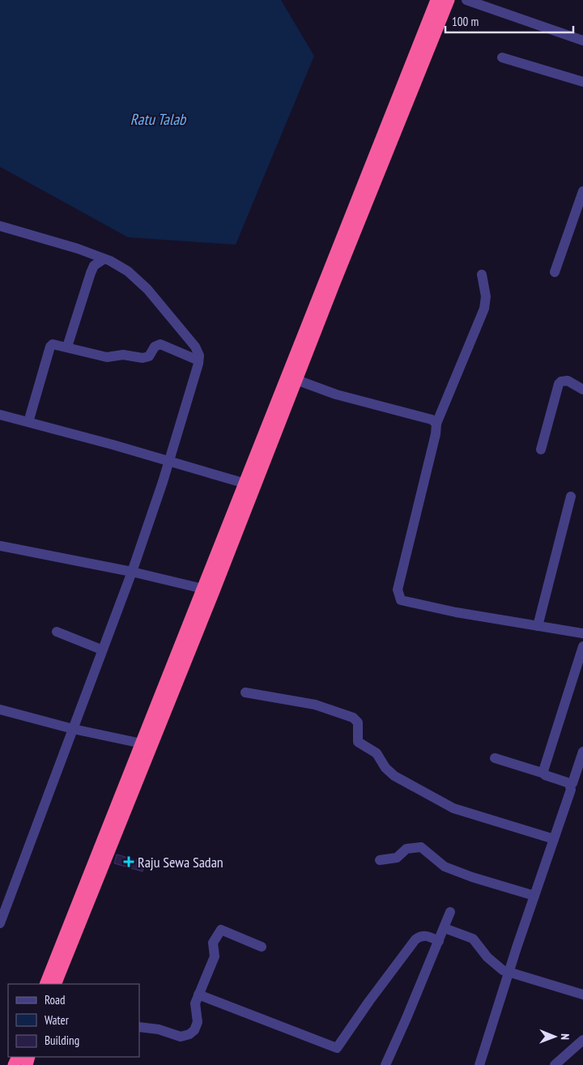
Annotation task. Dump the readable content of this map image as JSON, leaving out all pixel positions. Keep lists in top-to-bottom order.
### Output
{
  "water": ["Ratu Talab"],
  "places": {
    "health": ["Raju Sewa Sadan"]
  },
  "legend": ["Road", "Water", "Building"],
  "scale_bar": "100 m",
  "north": "right"
}
